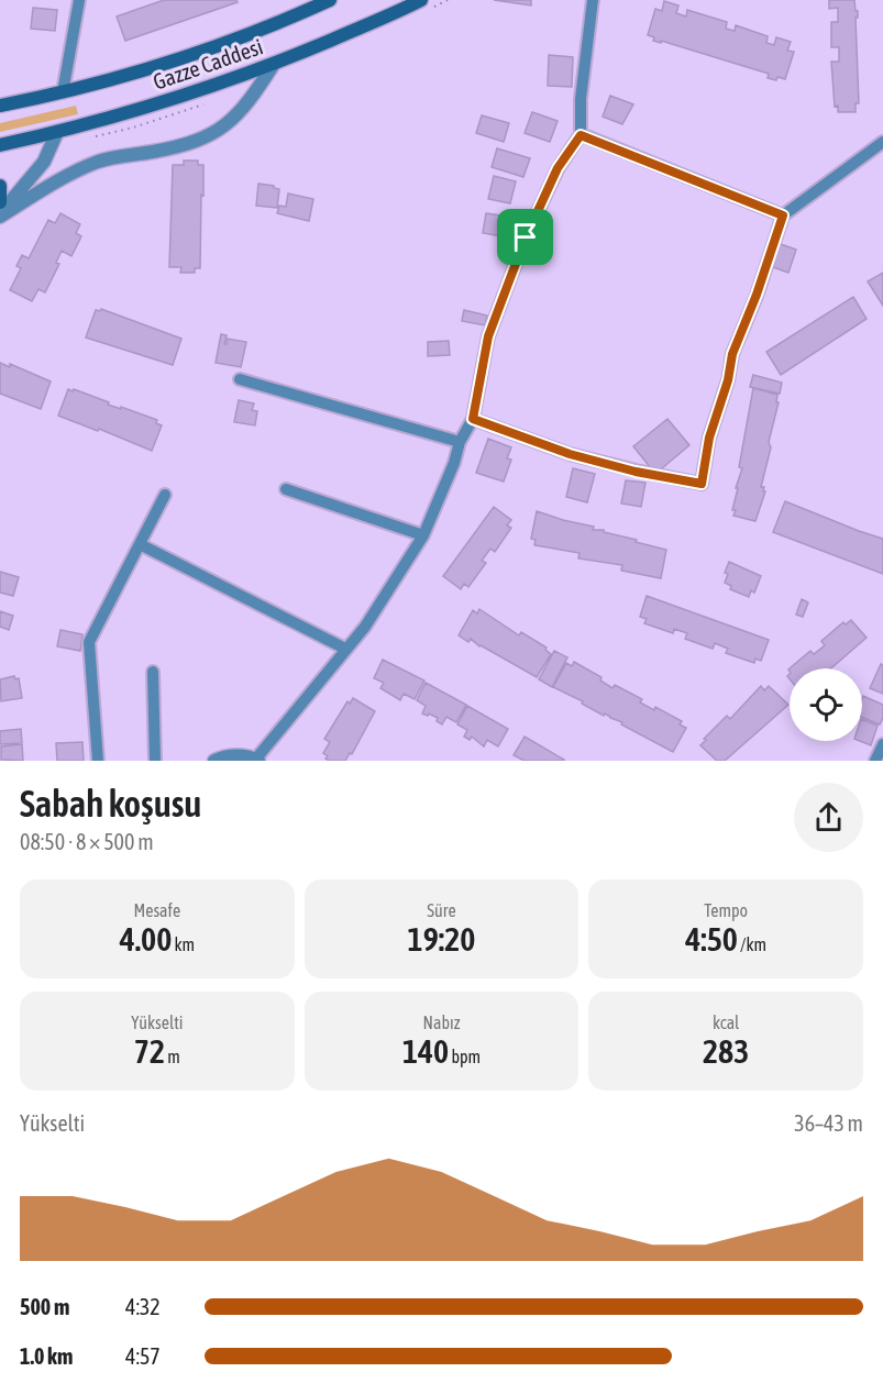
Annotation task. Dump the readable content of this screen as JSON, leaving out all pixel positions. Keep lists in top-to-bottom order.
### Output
{
  "streets": {
    "main road": ["Gazze Caddesi"]
  },
  "page": {
    "heading": ["Sabah koşusu", "08:50 · 8 × 500 m"],
    "stats": [
      ["Mesafe", "4.00 km"],
      ["Süre", "19:20"],
      ["Tempo", "4:50 /km"],
      ["Yükselti", "72 m"],
      ["Nabız", "140 bpm"],
      ["kcal", "283"]
    ],
    "chart": ["Yükselti", "36–43 m"],
    "list": [
      {
        "name": "500 m",
        "note": "4:32"
      },
      {
        "name": "1.0 km",
        "note": "4:57"
      }
    ]
  }
}
